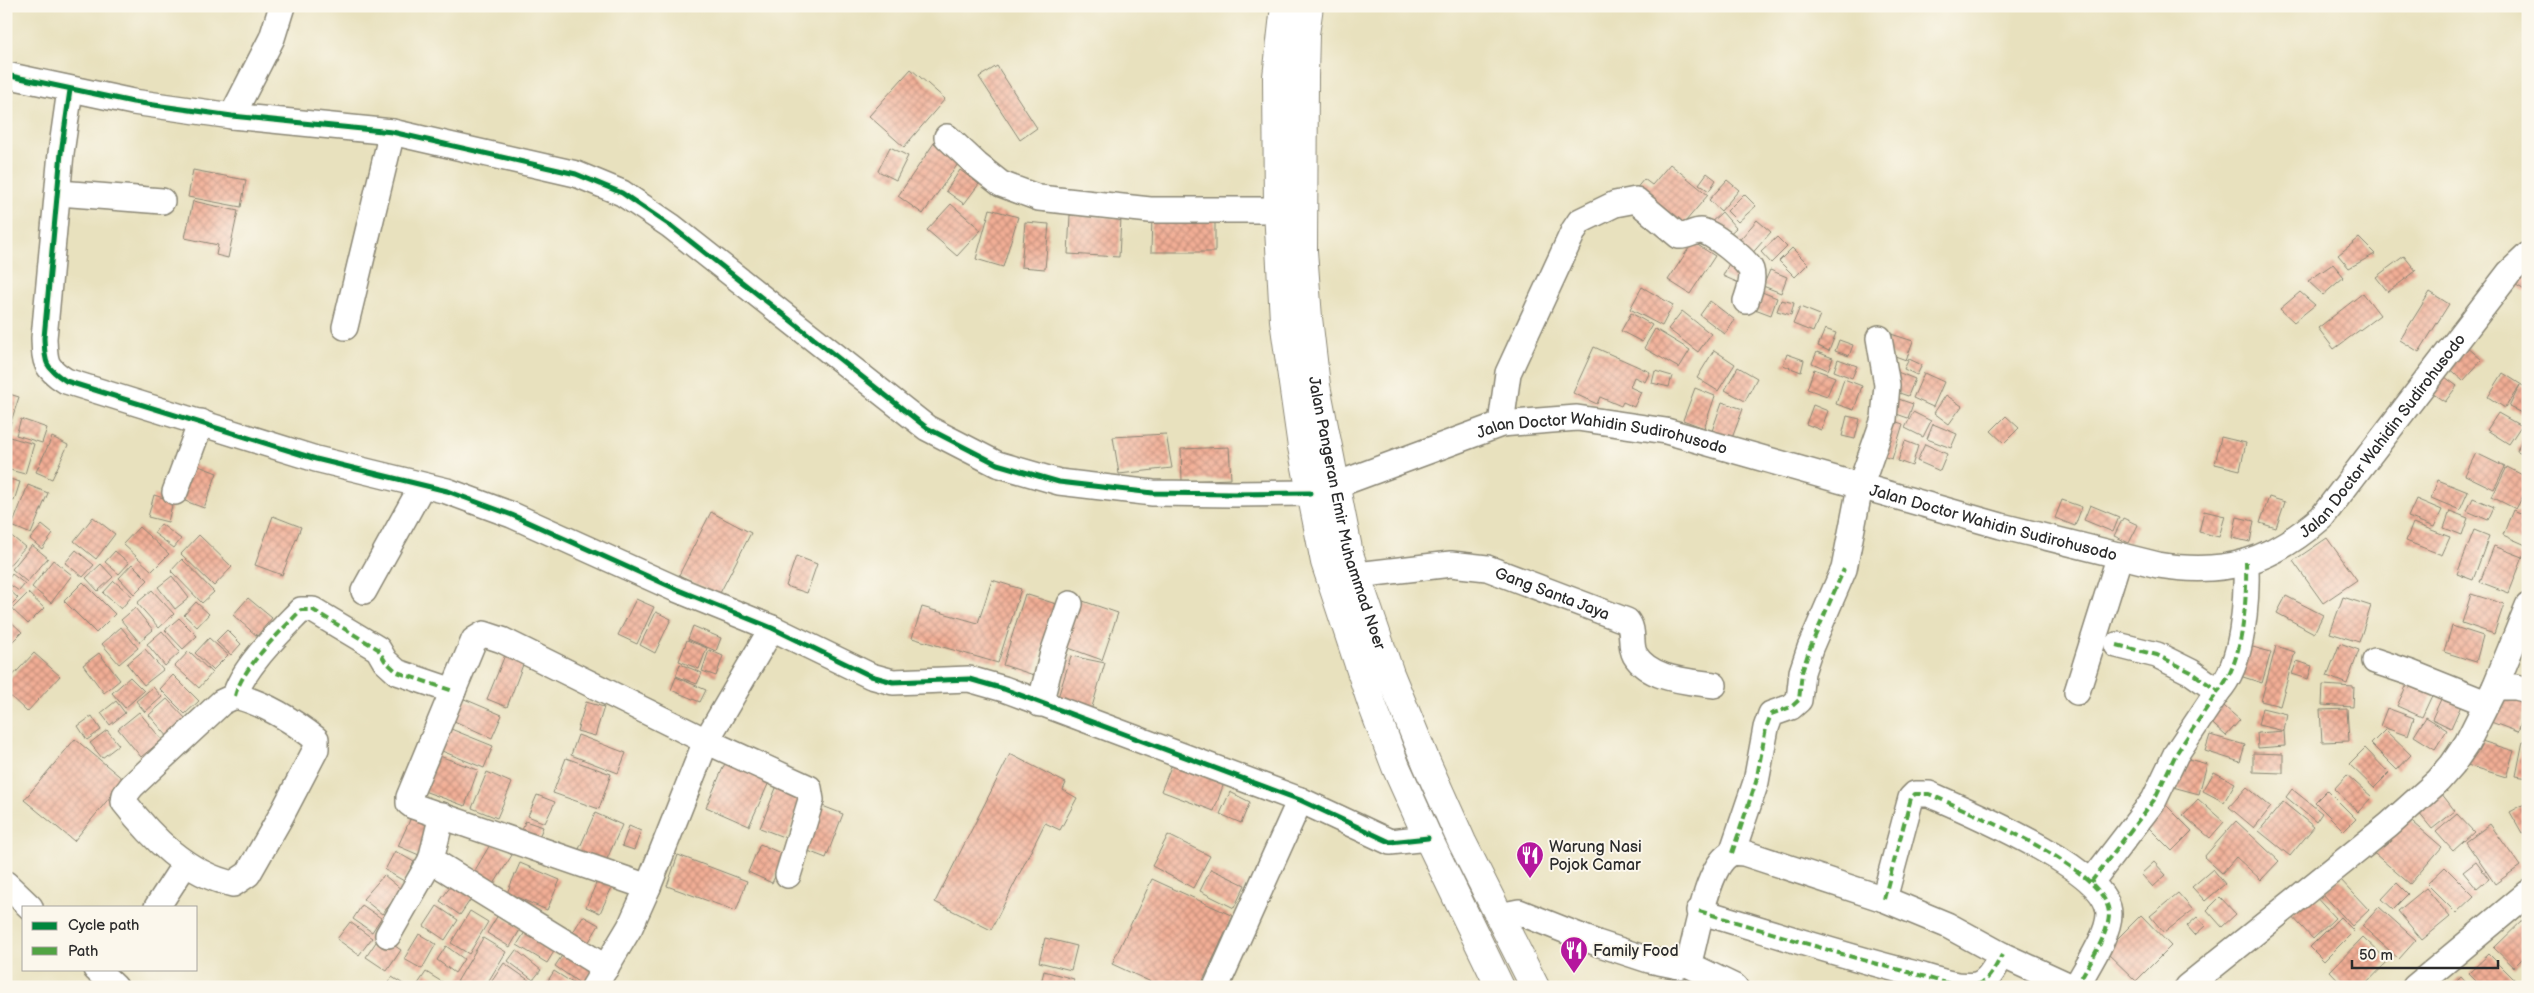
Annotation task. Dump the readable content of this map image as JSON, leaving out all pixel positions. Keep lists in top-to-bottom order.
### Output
{
  "streets": {
    "main road": ["Jalan Pangeran Emir Muhammad Noer"],
    "street": ["Jalan Doctor Wahidin Sudirohusodo", "Gang Santa Jaya"]
  },
  "crossings": [
    ["Jalan Doctor Wahidin Sudirohusodo", "Jalan Pangeran Emir Muhammad Noer"],
    ["Jalan Pangeran Emir Muhammad Noer", "Gang Santa Jaya"]
  ],
  "places": {
    "restaurant": ["Warung Nasi Pojok Camar", "Family Food"]
  },
  "legend": ["Cycle path", "Path"],
  "scale_bar": "50 m"
}
